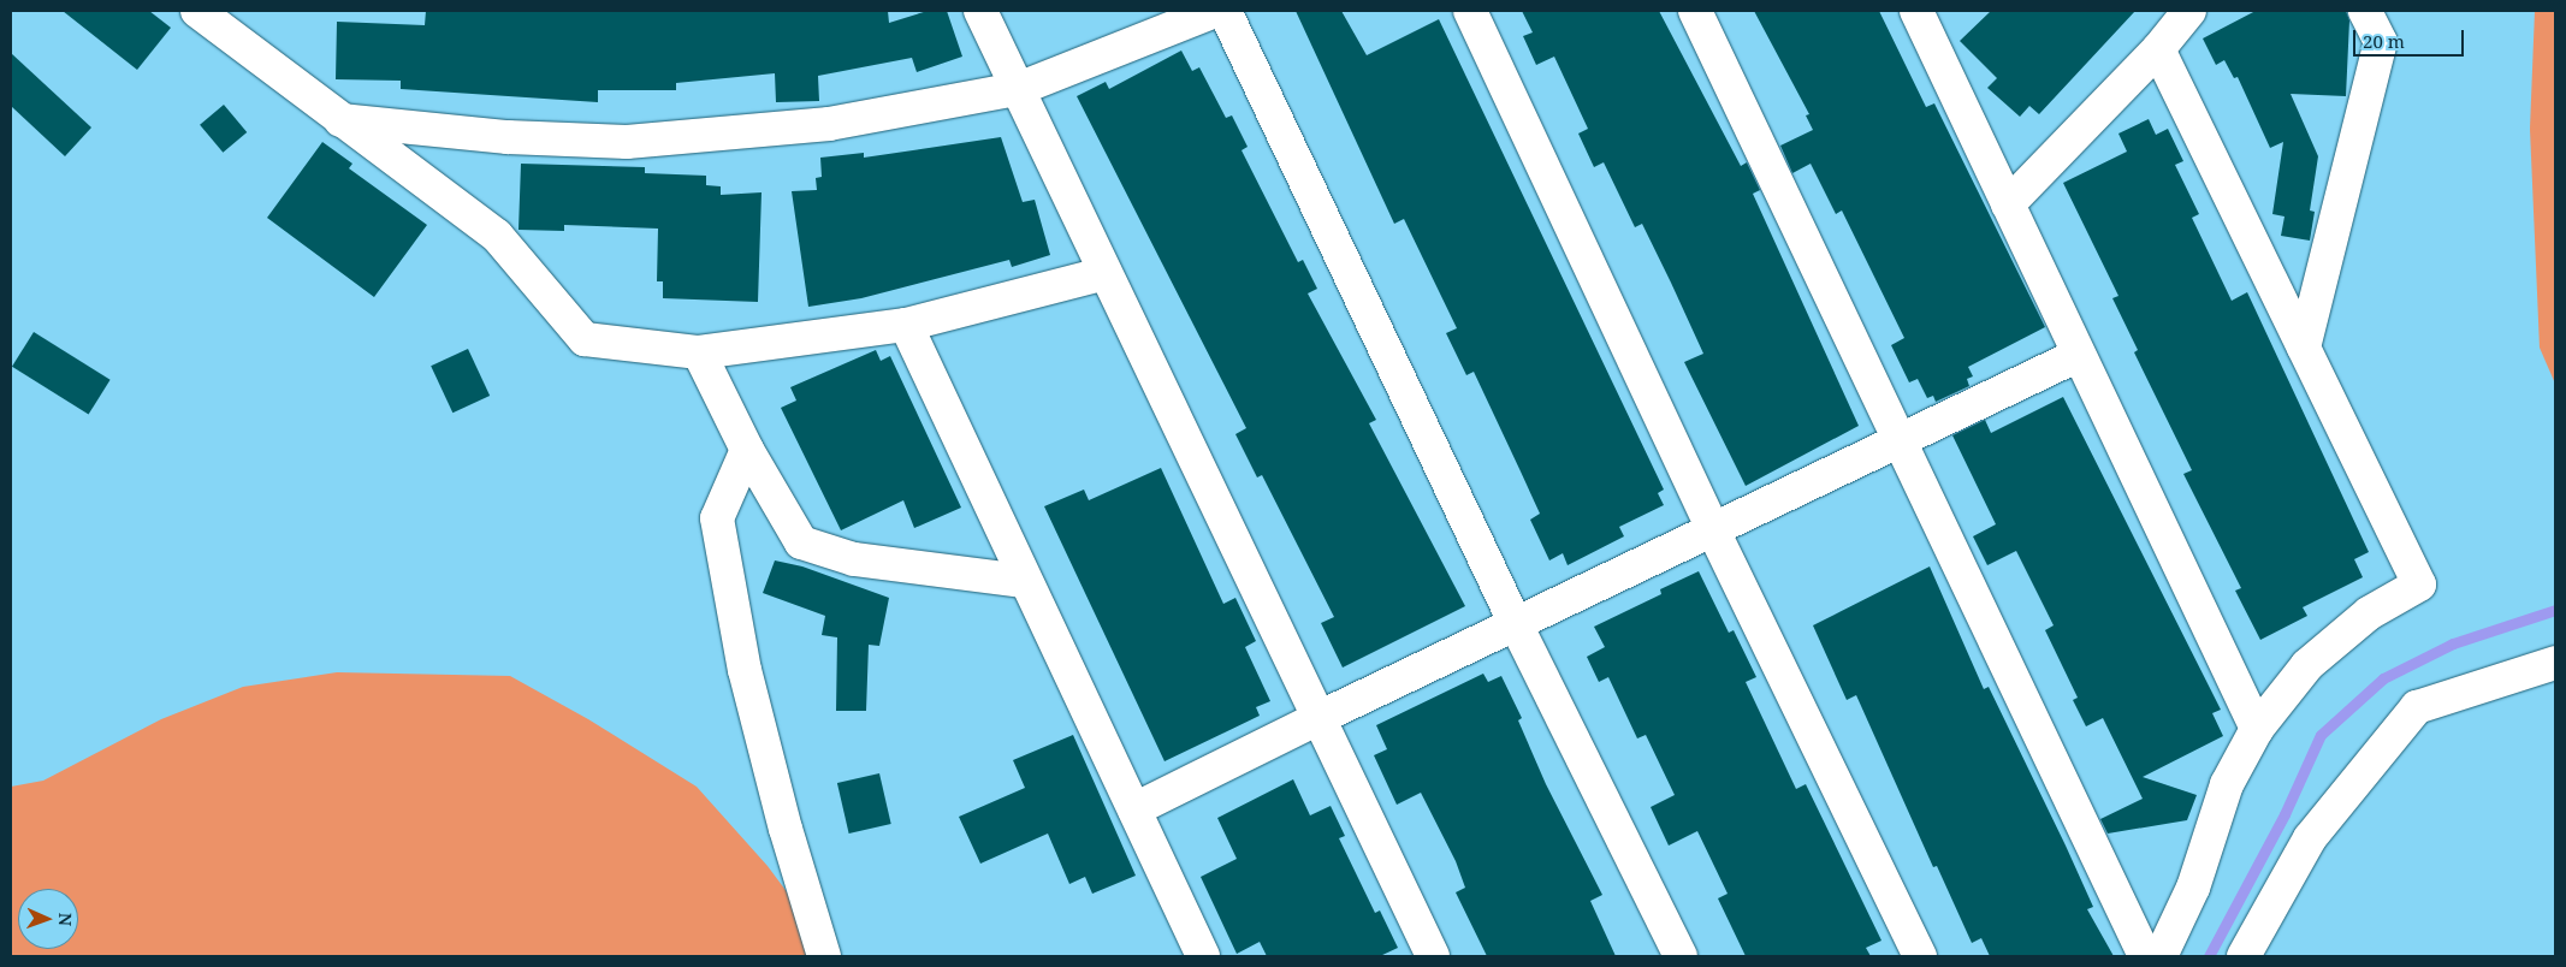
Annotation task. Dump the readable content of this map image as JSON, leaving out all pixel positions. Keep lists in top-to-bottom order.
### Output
{
  "scale_bar": "20 m",
  "north": "right"
}
